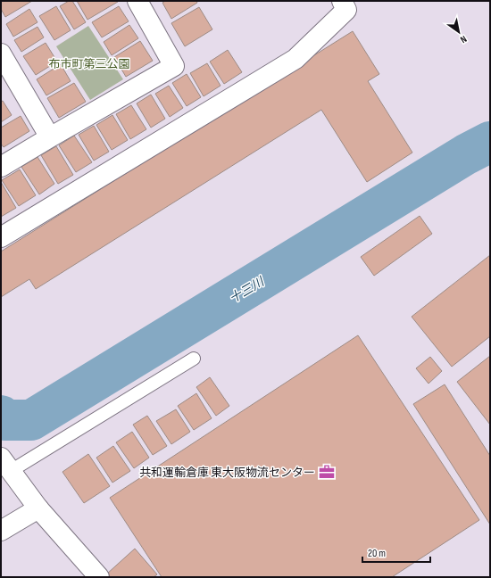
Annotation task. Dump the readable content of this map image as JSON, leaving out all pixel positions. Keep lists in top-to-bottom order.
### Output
{
  "water": ["十三川"],
  "parks": ["布市町第三公園"],
  "places": {
    "office": ["共和運輸倉庫 東大阪物流センター"]
  },
  "scale_bar": "20 m",
  "north": "bottom right"
}
